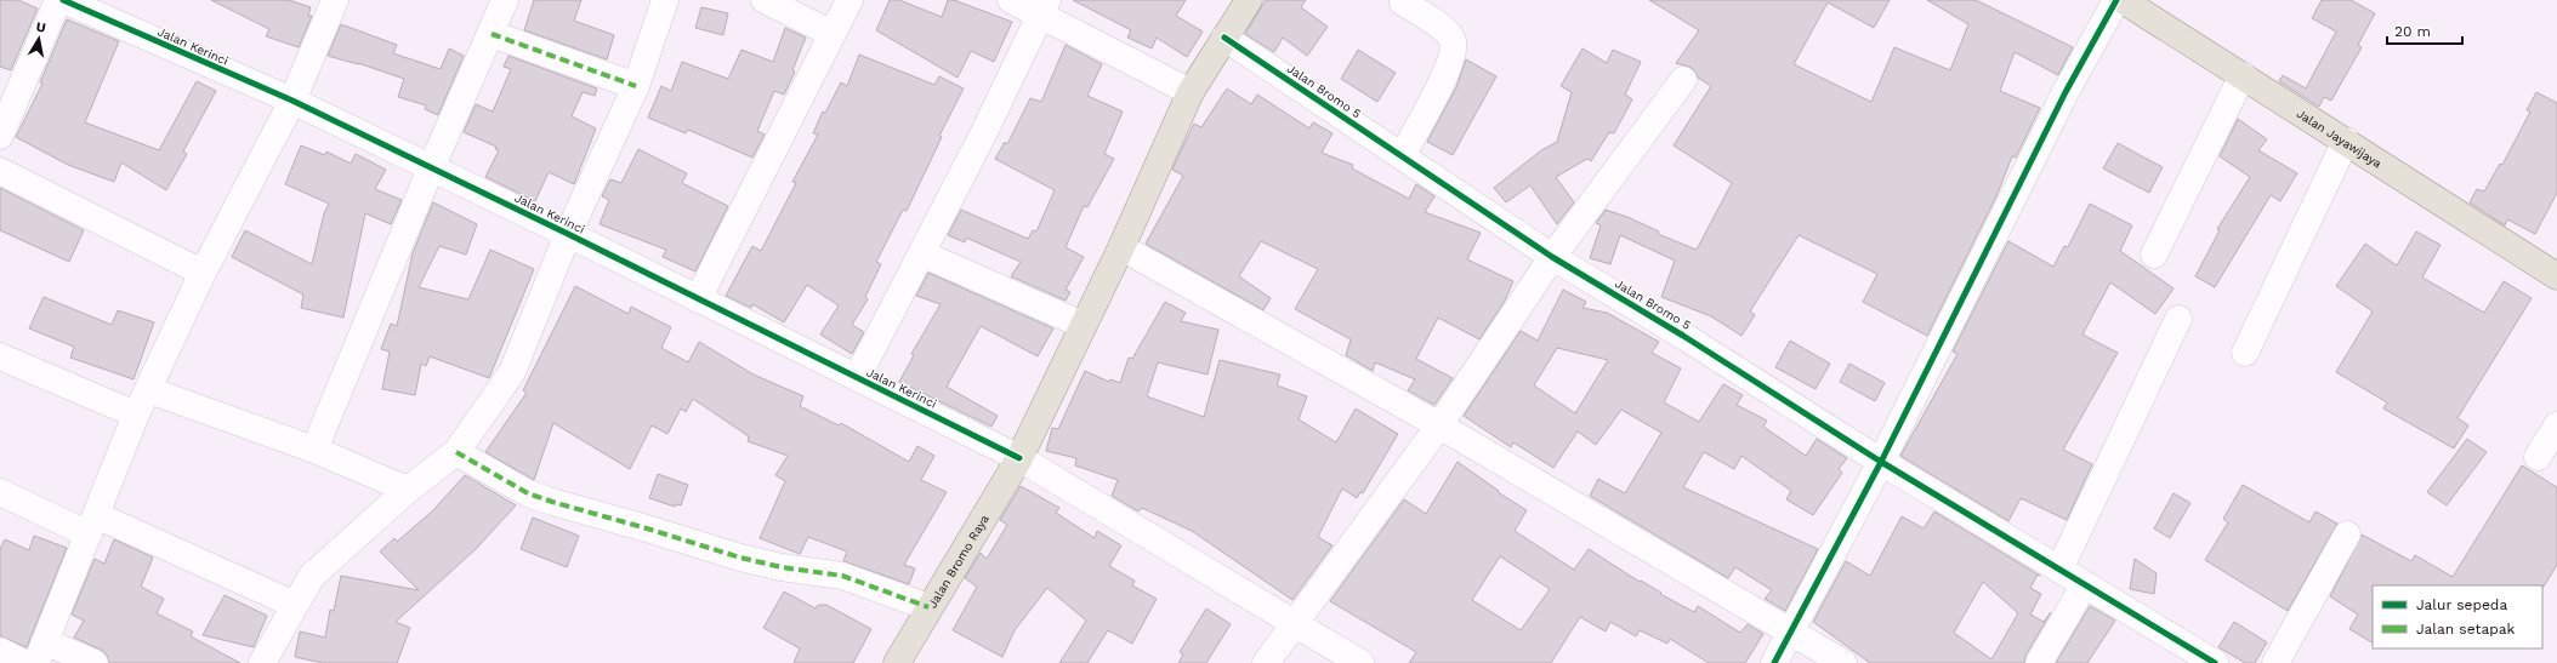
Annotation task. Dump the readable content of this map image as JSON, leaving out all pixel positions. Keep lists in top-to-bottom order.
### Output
{
  "streets": {
    "main road": ["Jalan Jayawijaya", "Jalan Bromo Raya"],
    "street": ["Jalan Kerinci", "Jalan Bromo 5"]
  },
  "crossings": [
    ["Jalan Kerinci", "Jalan Bromo Raya"],
    ["Jalan Bromo 5", "Jalan Bromo Raya"]
  ],
  "legend": ["Jalur sepeda", "Jalan setapak"],
  "scale_bar": "20 m",
  "north": "top"
}
